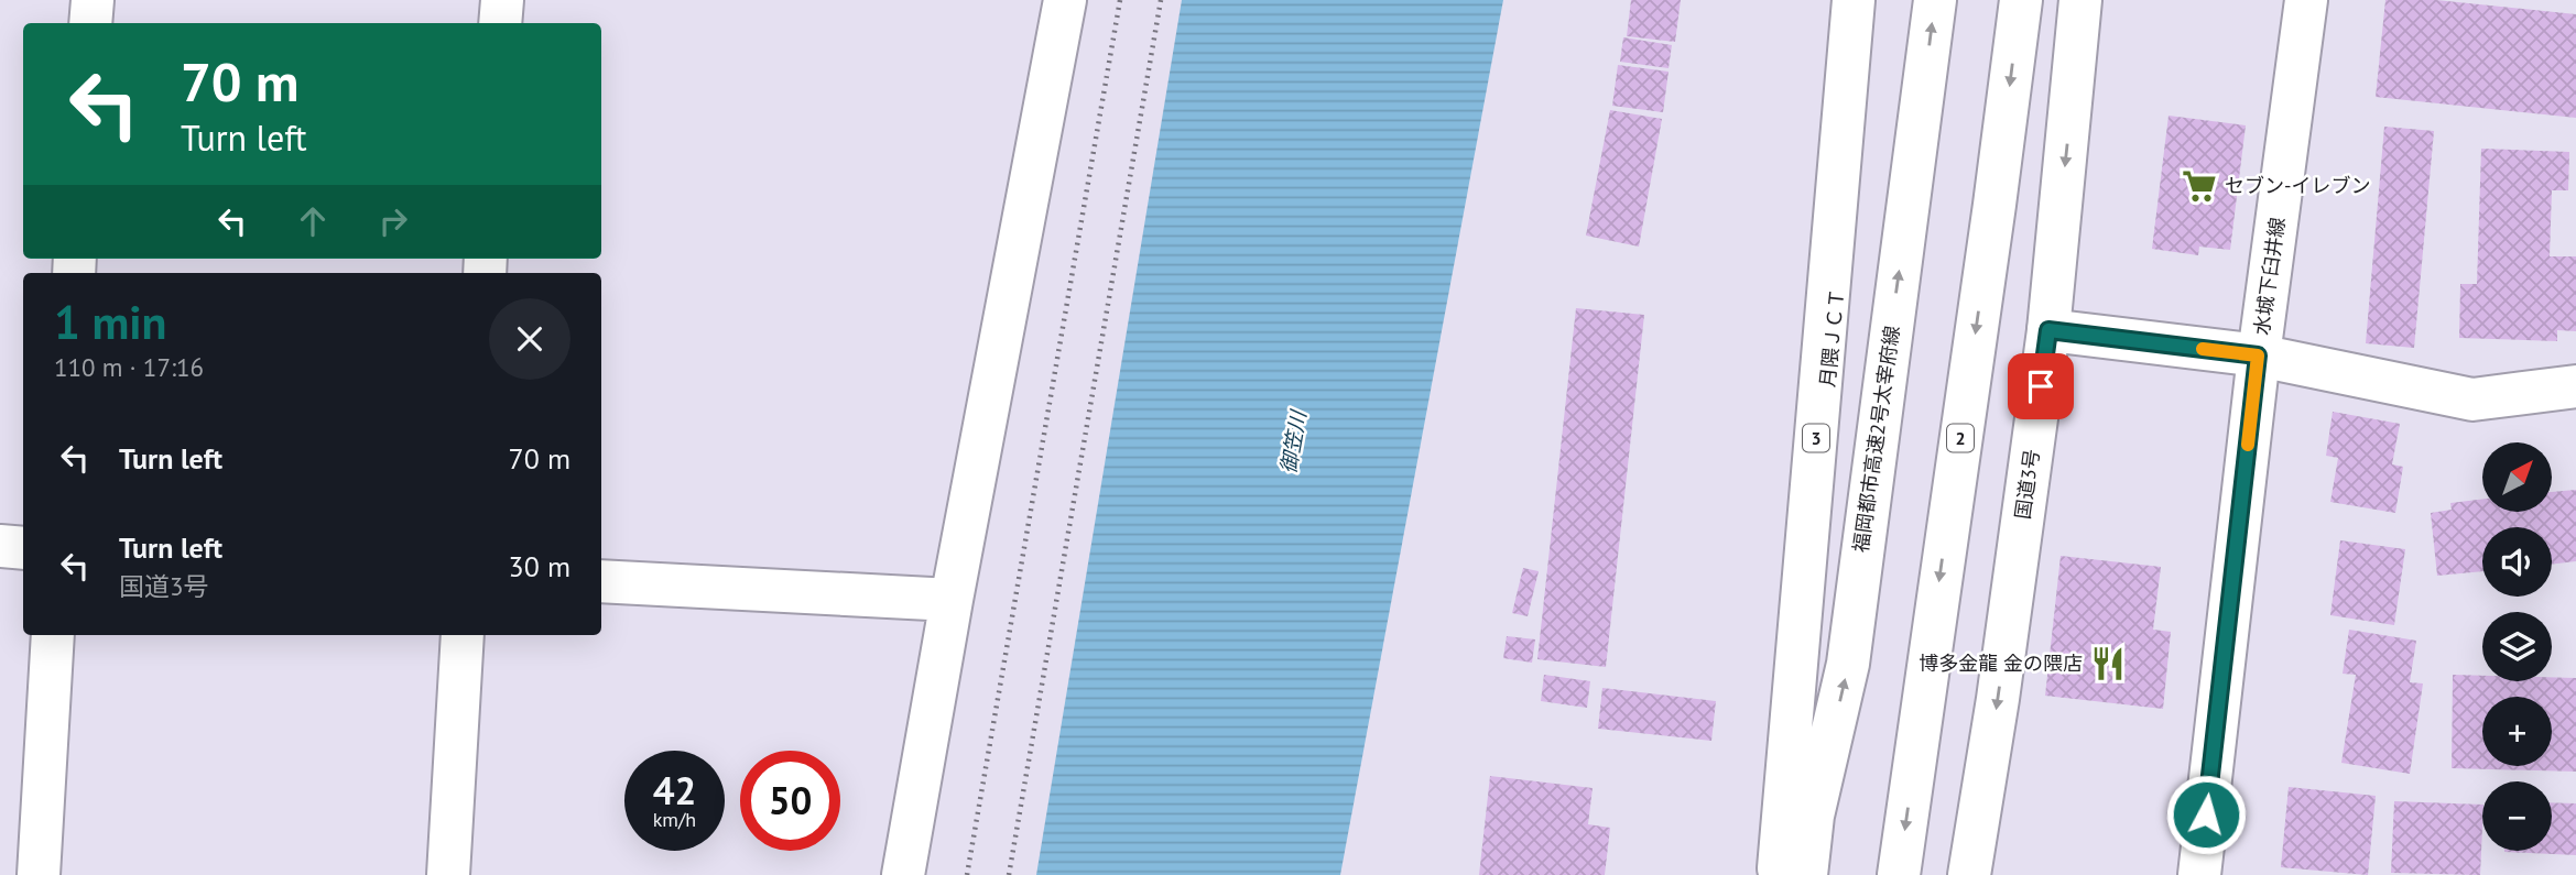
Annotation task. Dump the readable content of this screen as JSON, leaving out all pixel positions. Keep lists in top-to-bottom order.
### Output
{
  "streets": {
    "main road": [
      "水城下臼井線",
      "月隈ＪＣＴ",
      "3",
      "2",
      "福岡都市高速2号太宰府線",
      "国道3号"
    ]
  },
  "crossings": [
    ["月隈ＪＣＴ", "福岡都市高速2号太宰府線"]
  ],
  "water": ["御笠川"],
  "places": {
    "supermarket": ["セブン-イレブン"],
    "restaurant": ["博多金龍 金の隈店"]
  },
  "north": "top right",
  "page": {
    "turn": ["70 m", "Turn left"],
    "heading": ["1 min", "110 m · 17:16"],
    "list": [
      {
        "name": "Turn left",
        "value": "70 m"
      },
      {
        "name": "Turn left",
        "note": "国道3号",
        "value": "30 m"
      }
    ],
    "map_buttons": ["+", "−"],
    "speed": "42 km/h",
    "limit": "50"
  }
}
